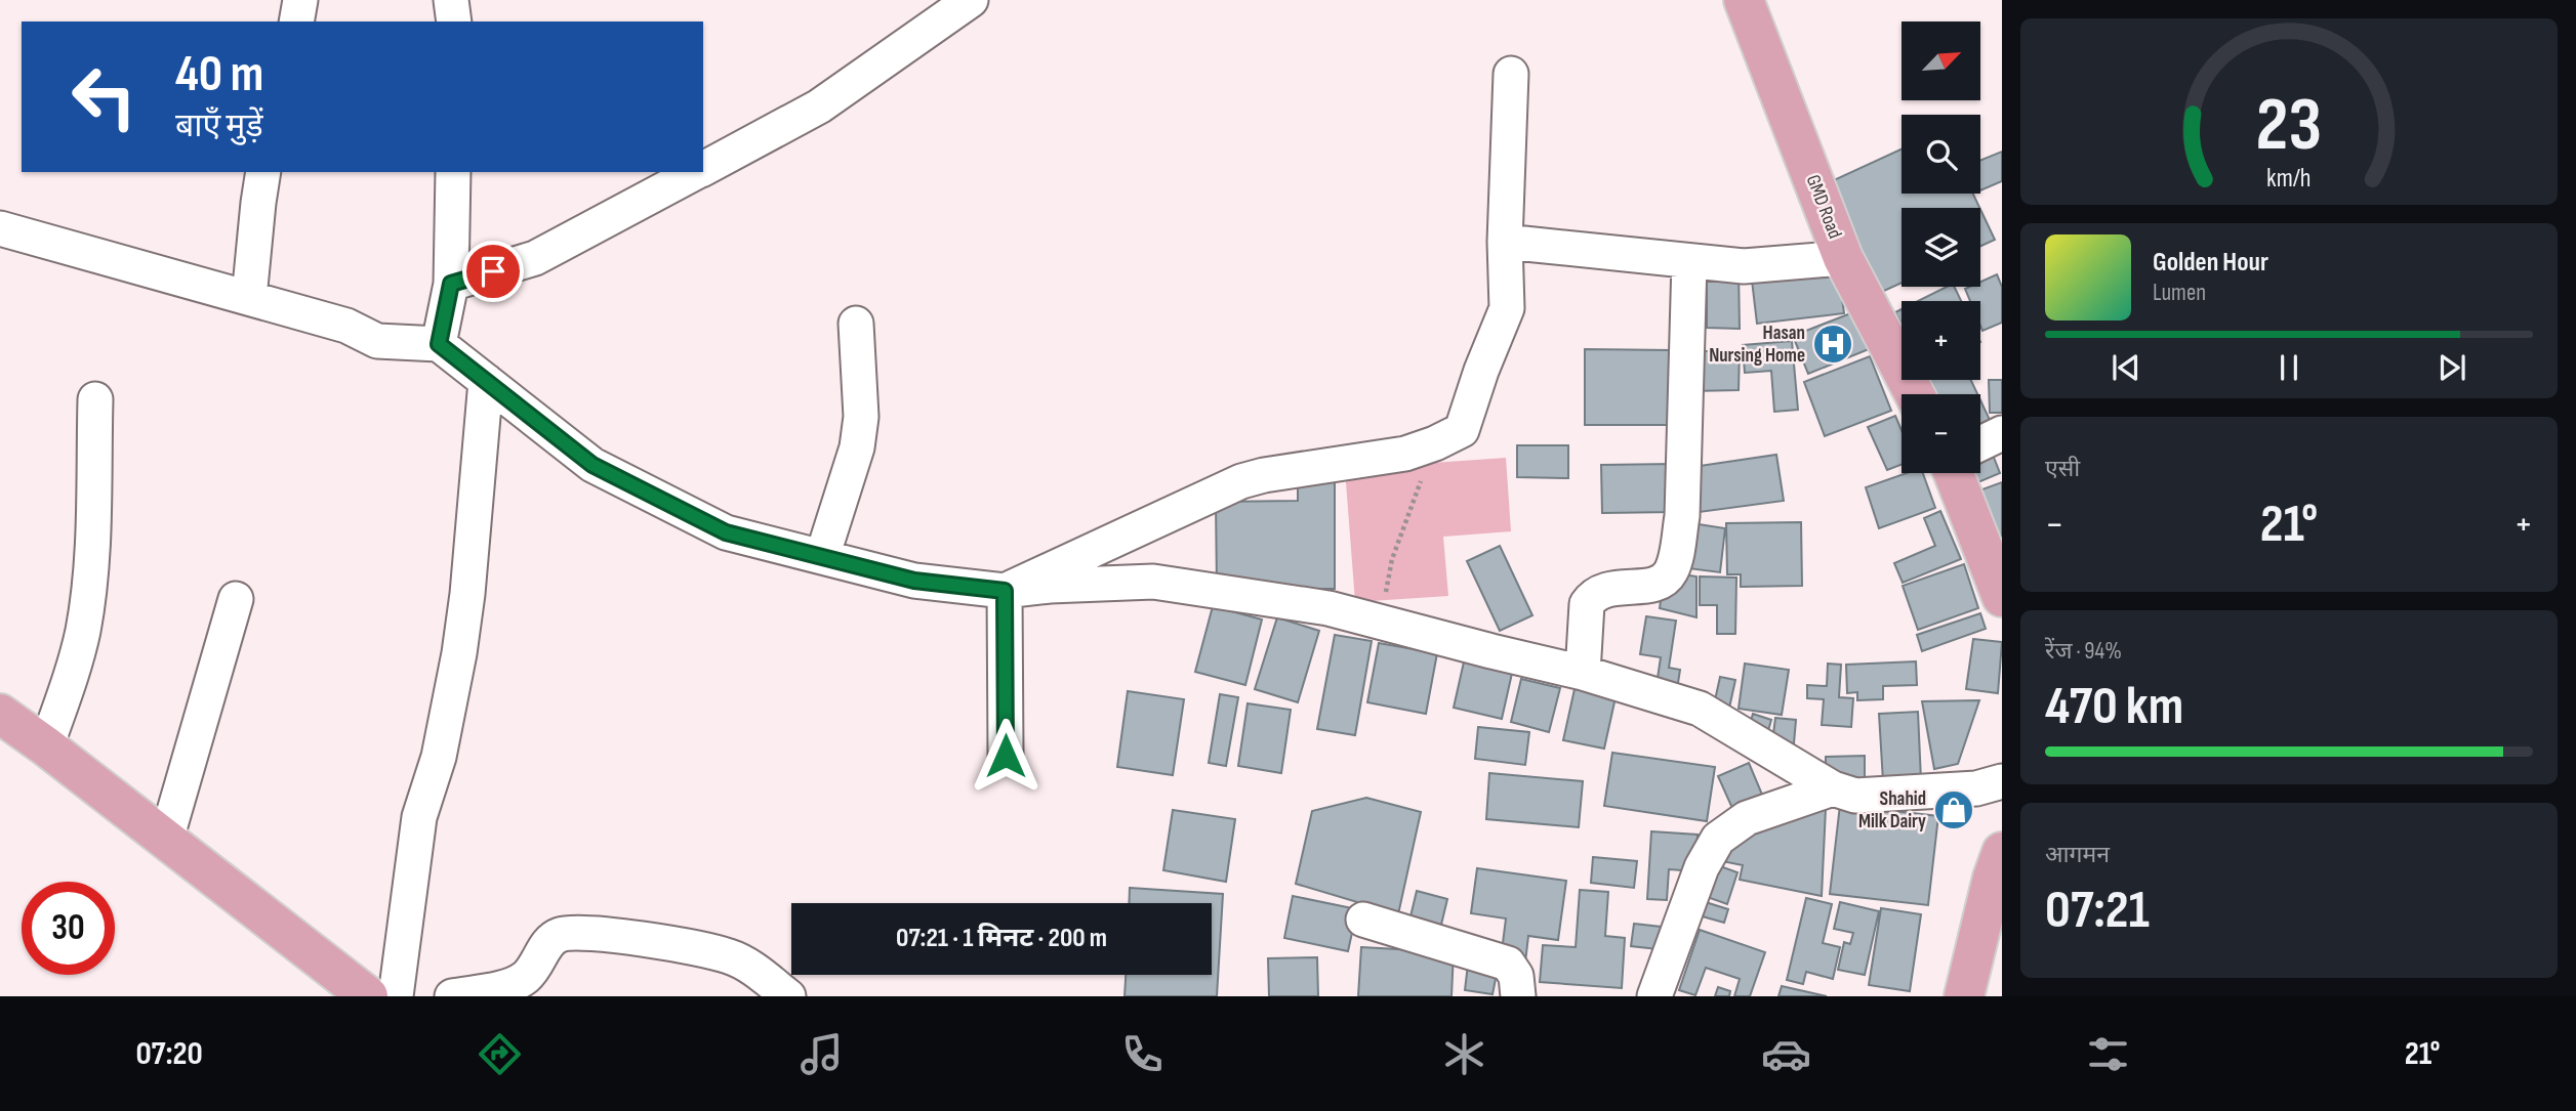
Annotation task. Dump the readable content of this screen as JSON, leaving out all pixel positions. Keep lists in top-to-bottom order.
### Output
{
  "streets": {
    "main road": ["GMD Road"]
  },
  "places": {
    "hospital": ["Hasan Nursing Home"],
    "shop": ["Shahid Milk Dairy"]
  },
  "north": "top right",
  "page": {
    "map_buttons": ["+", "−"],
    "turn": ["40 m", "बाएँ मुड़ें"],
    "song": ["Golden Hour", "Lumen"],
    "tile": [
      "एसी",
      ["रेंज · 94%", "470 km"],
      ["आगमन", "07:21"]
    ],
    "heat": ["−", "21°", "+"],
    "limit": "30",
    "trip": "07:21 · 1 मिनट · 200 m",
    "tabs": ["07:20", "21°"],
    "gauge": ["23", "km/h"]
  }
}
